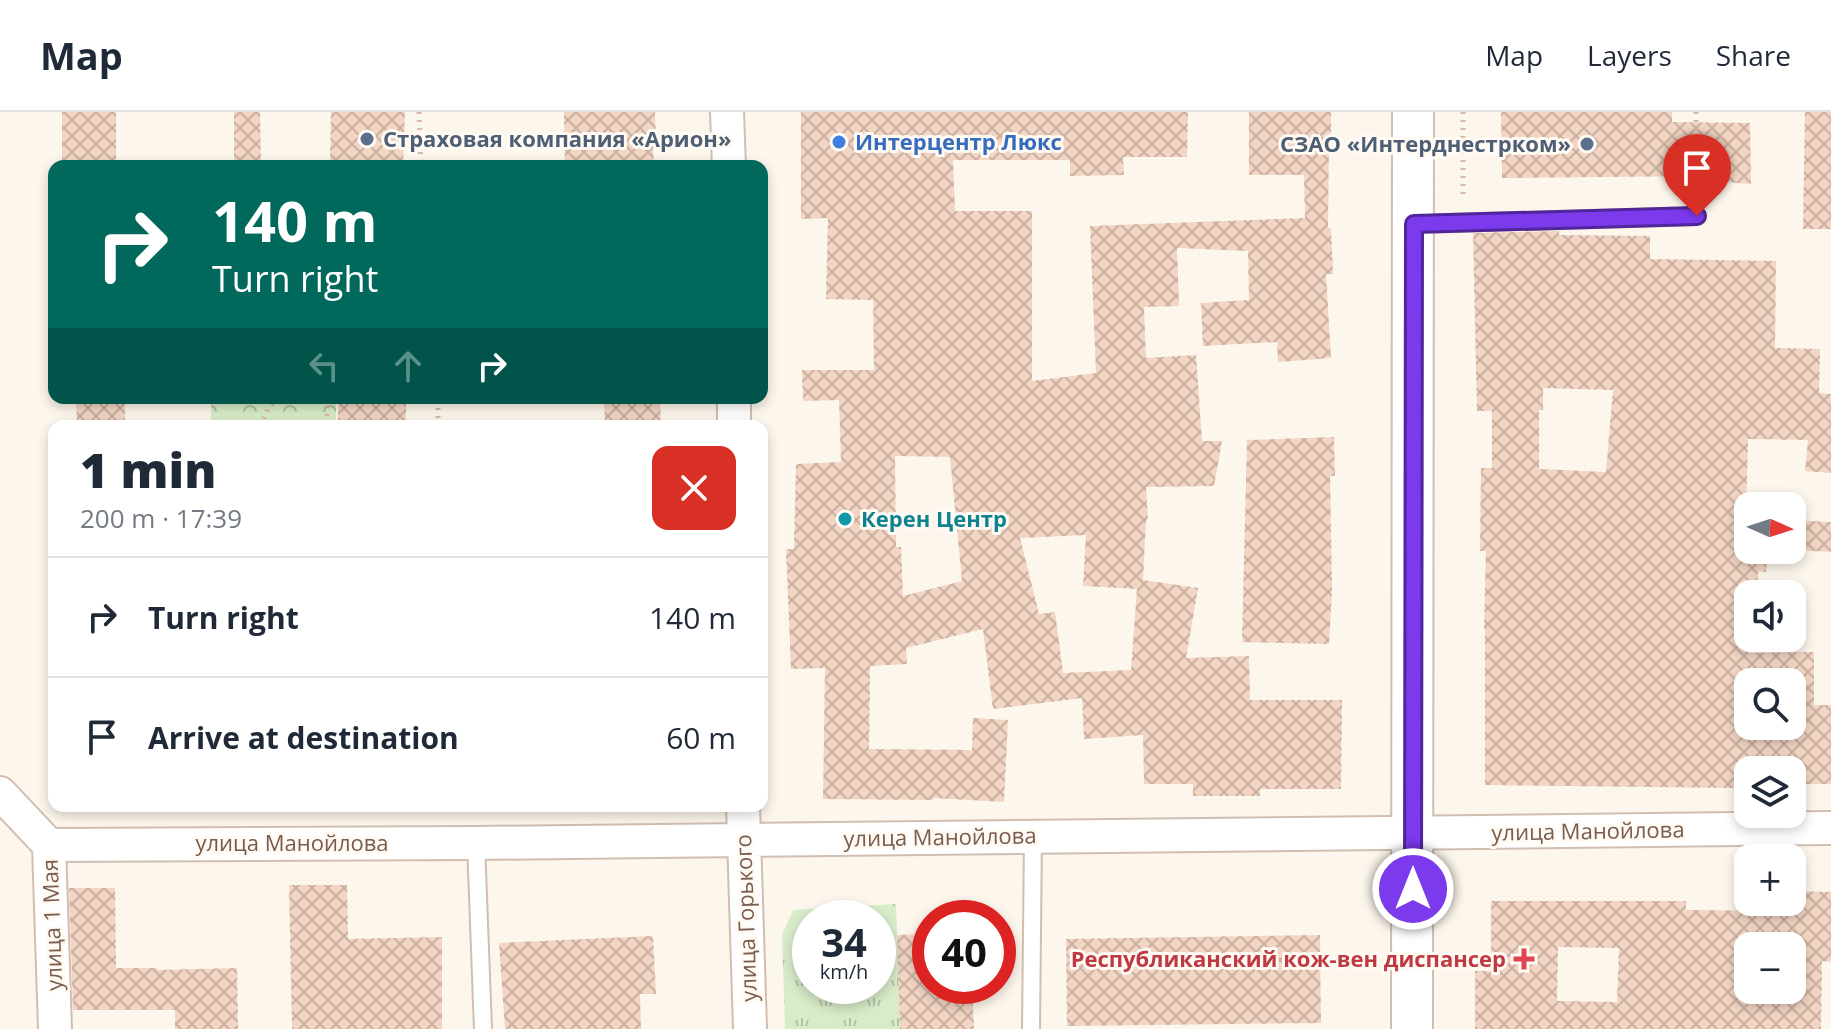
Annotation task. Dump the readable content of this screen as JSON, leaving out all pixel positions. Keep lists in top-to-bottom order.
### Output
{
  "streets": {
    "street": ["улица Манойлова", "улица Горького", "улица 1 Мая"]
  },
  "crossings": [
    ["улица Манойлова", "улица Горького"],
    ["улица Манойлова", "улица 1 Мая"]
  ],
  "places": {
    "other": [
      "Страховая компания «Арион»",
      "Интерцентр Люкс",
      "СЗАО «Интерднестрком»",
      "Керен Центр"
    ],
    "health": ["Республиканский кож-вен диспансер"]
  },
  "north": "right",
  "page": {
    "header": "Map",
    "nav": ["Map", "Layers", "Share"],
    "turn": ["140 m", "Turn right"],
    "heading": ["1 min", "200 m · 17:39"],
    "map_buttons": ["+", "−"],
    "list": [
      {
        "name": "Turn right",
        "value": "140 m"
      },
      {
        "name": "Arrive at destination",
        "value": "60 m"
      }
    ],
    "speed": "34 km/h",
    "limit": "40"
  }
}
